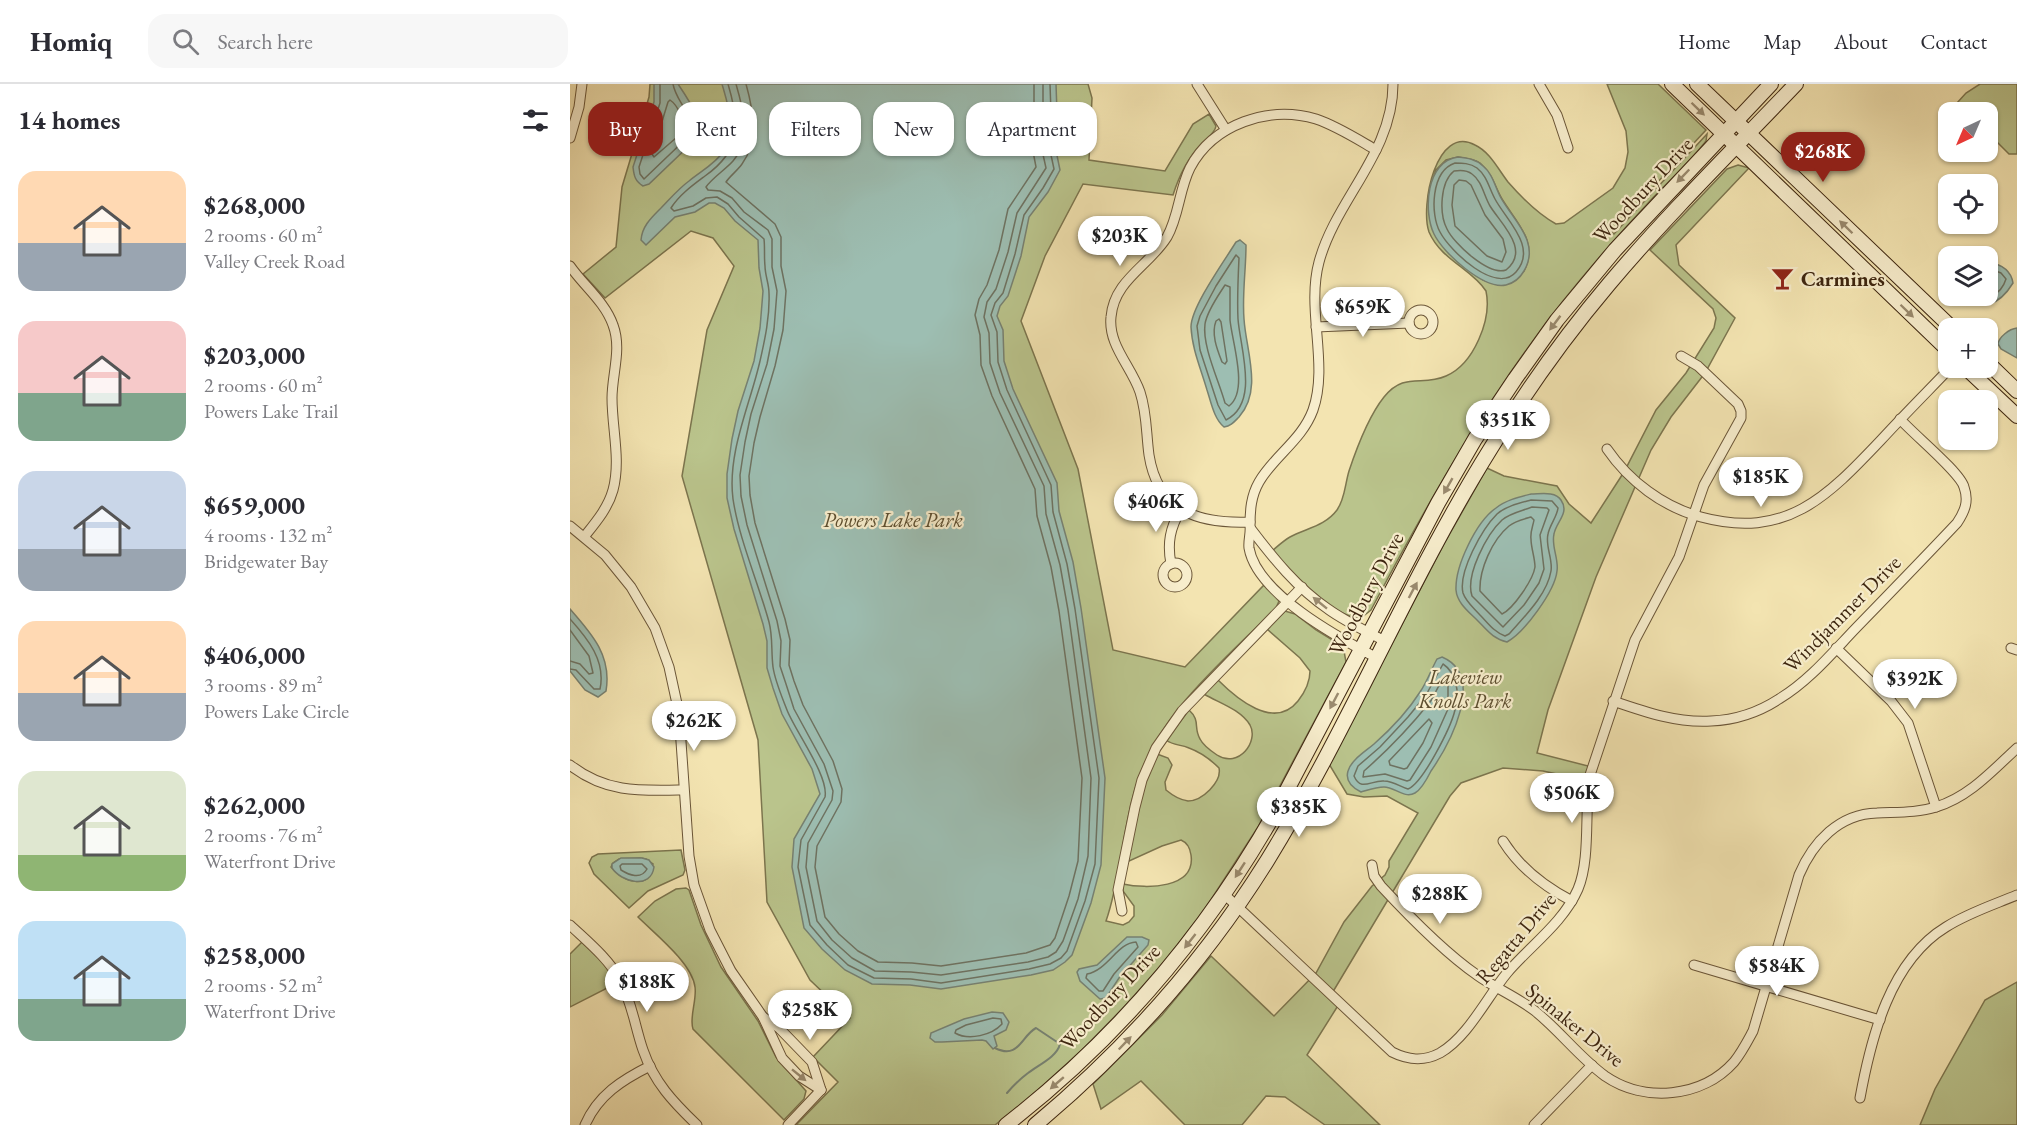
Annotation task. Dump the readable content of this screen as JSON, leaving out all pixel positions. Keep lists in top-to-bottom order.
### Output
{
  "streets": {
    "main road": ["Woodbury Drive"],
    "street": ["Windjammer Drive", "Regatta Drive", "Spinaker Drive"]
  },
  "crossings": [
    ["Woodbury Drive", "Regatta Drive"],
    ["Windjammer Drive", "Regatta Drive"],
    ["Regatta Drive", "Spinaker Drive"]
  ],
  "parks": ["Powers Lake Park", "Lakeview Knolls Park"],
  "places": {
    "bar": ["Carmines"]
  },
  "north": "bottom left",
  "page": {
    "header": "Homiq",
    "search": "Search here",
    "nav": [
      "Home",
      "Map",
      "About",
      "Contact"
    ],
    "heading": "14 homes",
    "map_buttons": ["+", "−"],
    "chip": [
      "Buy",
      "Rent",
      "Filters",
      "New",
      "Apartment"
    ],
    "price": [
      "$268K",
      "$203K",
      "$659K",
      "$351K",
      "$185K",
      "$406K",
      "$392K",
      "$262K",
      "$506K",
      "$385K",
      "$288K",
      "$584K",
      "$188K",
      "$258K"
    ],
    "list": [
      {
        "name": "$268,000",
        "note": "2 rooms · 60 m² · Valley Creek Road"
      },
      {
        "name": "$203,000",
        "note": "2 rooms · 60 m² · Powers Lake Trail"
      },
      {
        "name": "$659,000",
        "note": "4 rooms · 132 m² · Bridgewater Bay"
      },
      {
        "name": "$406,000",
        "note": "3 rooms · 89 m² · Powers Lake Circle"
      },
      {
        "name": "$262,000",
        "note": "2 rooms · 76 m² · Waterfront Drive"
      },
      {
        "name": "$258,000",
        "note": "2 rooms · 52 m² · Waterfront Drive"
      }
    ]
  }
}
